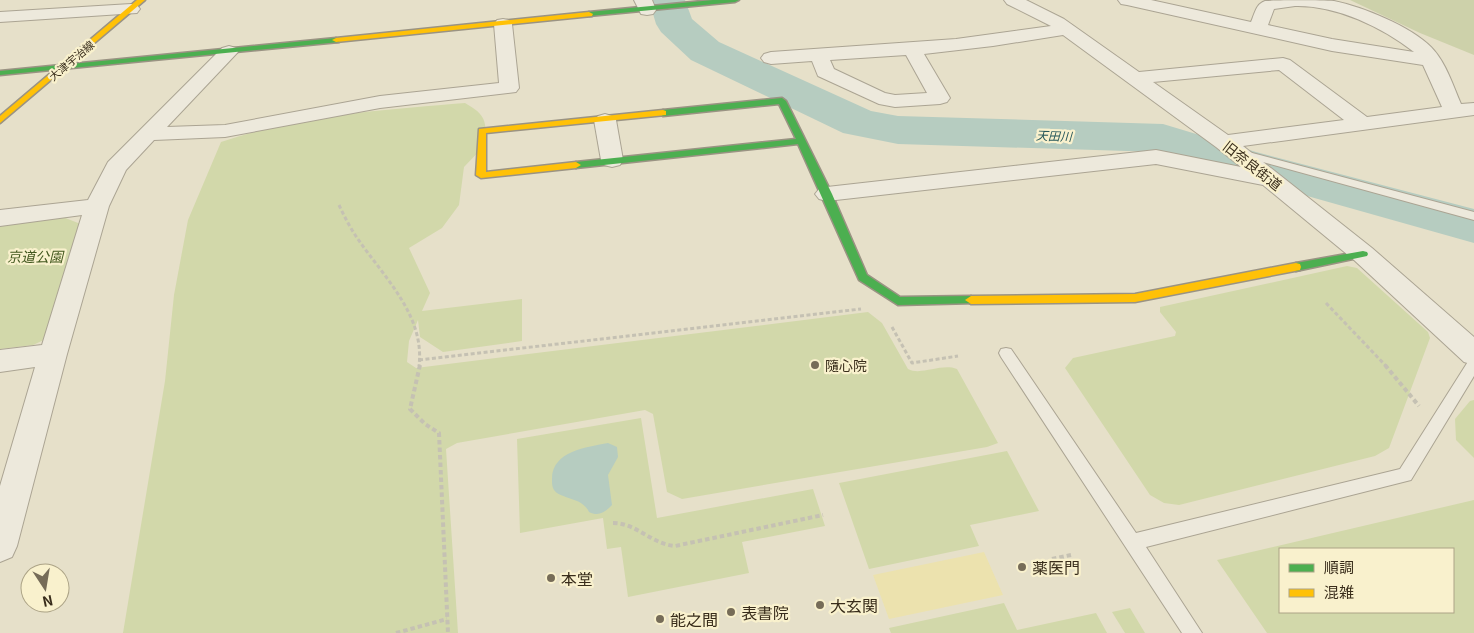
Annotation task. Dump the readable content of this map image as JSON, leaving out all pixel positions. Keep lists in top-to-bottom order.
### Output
{
  "streets": {
    "street": ["大津宇治線", "旧奈良街道"]
  },
  "water": ["天田川"],
  "parks": ["京道公園"],
  "places": [
    "隨心院",
    "薬医門",
    "本堂",
    "大玄関",
    "表書院",
    "能之間"
  ],
  "legend": ["順調", "混雑"],
  "north": "bottom"
}
